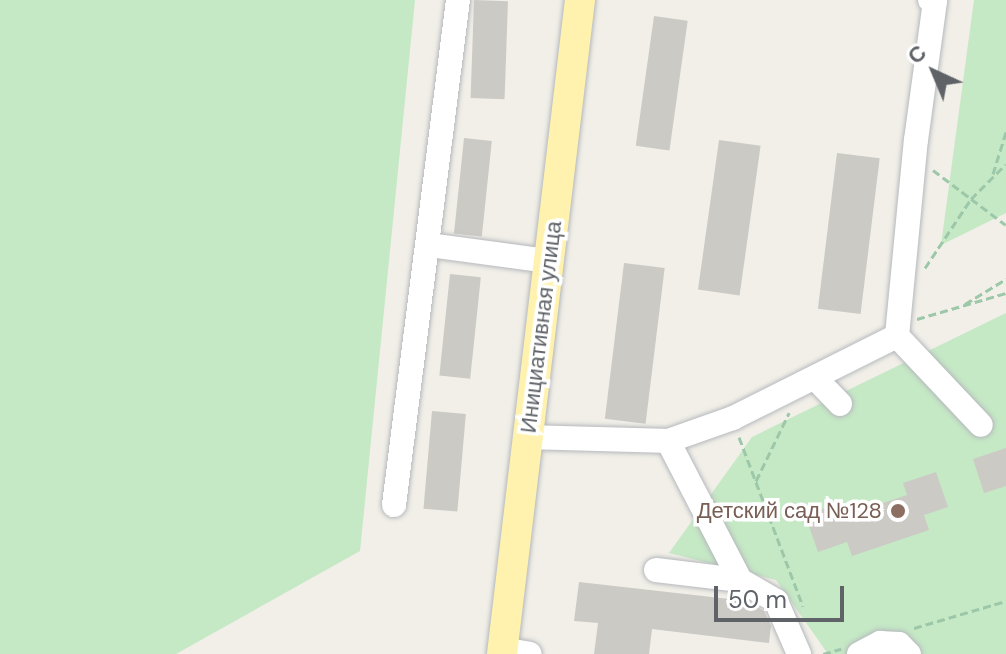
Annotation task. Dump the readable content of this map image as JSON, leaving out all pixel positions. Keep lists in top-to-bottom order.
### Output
{
  "streets": {
    "main road": ["Инициативная улица"]
  },
  "places": ["Детский сад №128"],
  "scale_bar": "50 m",
  "north": "top left"
}
